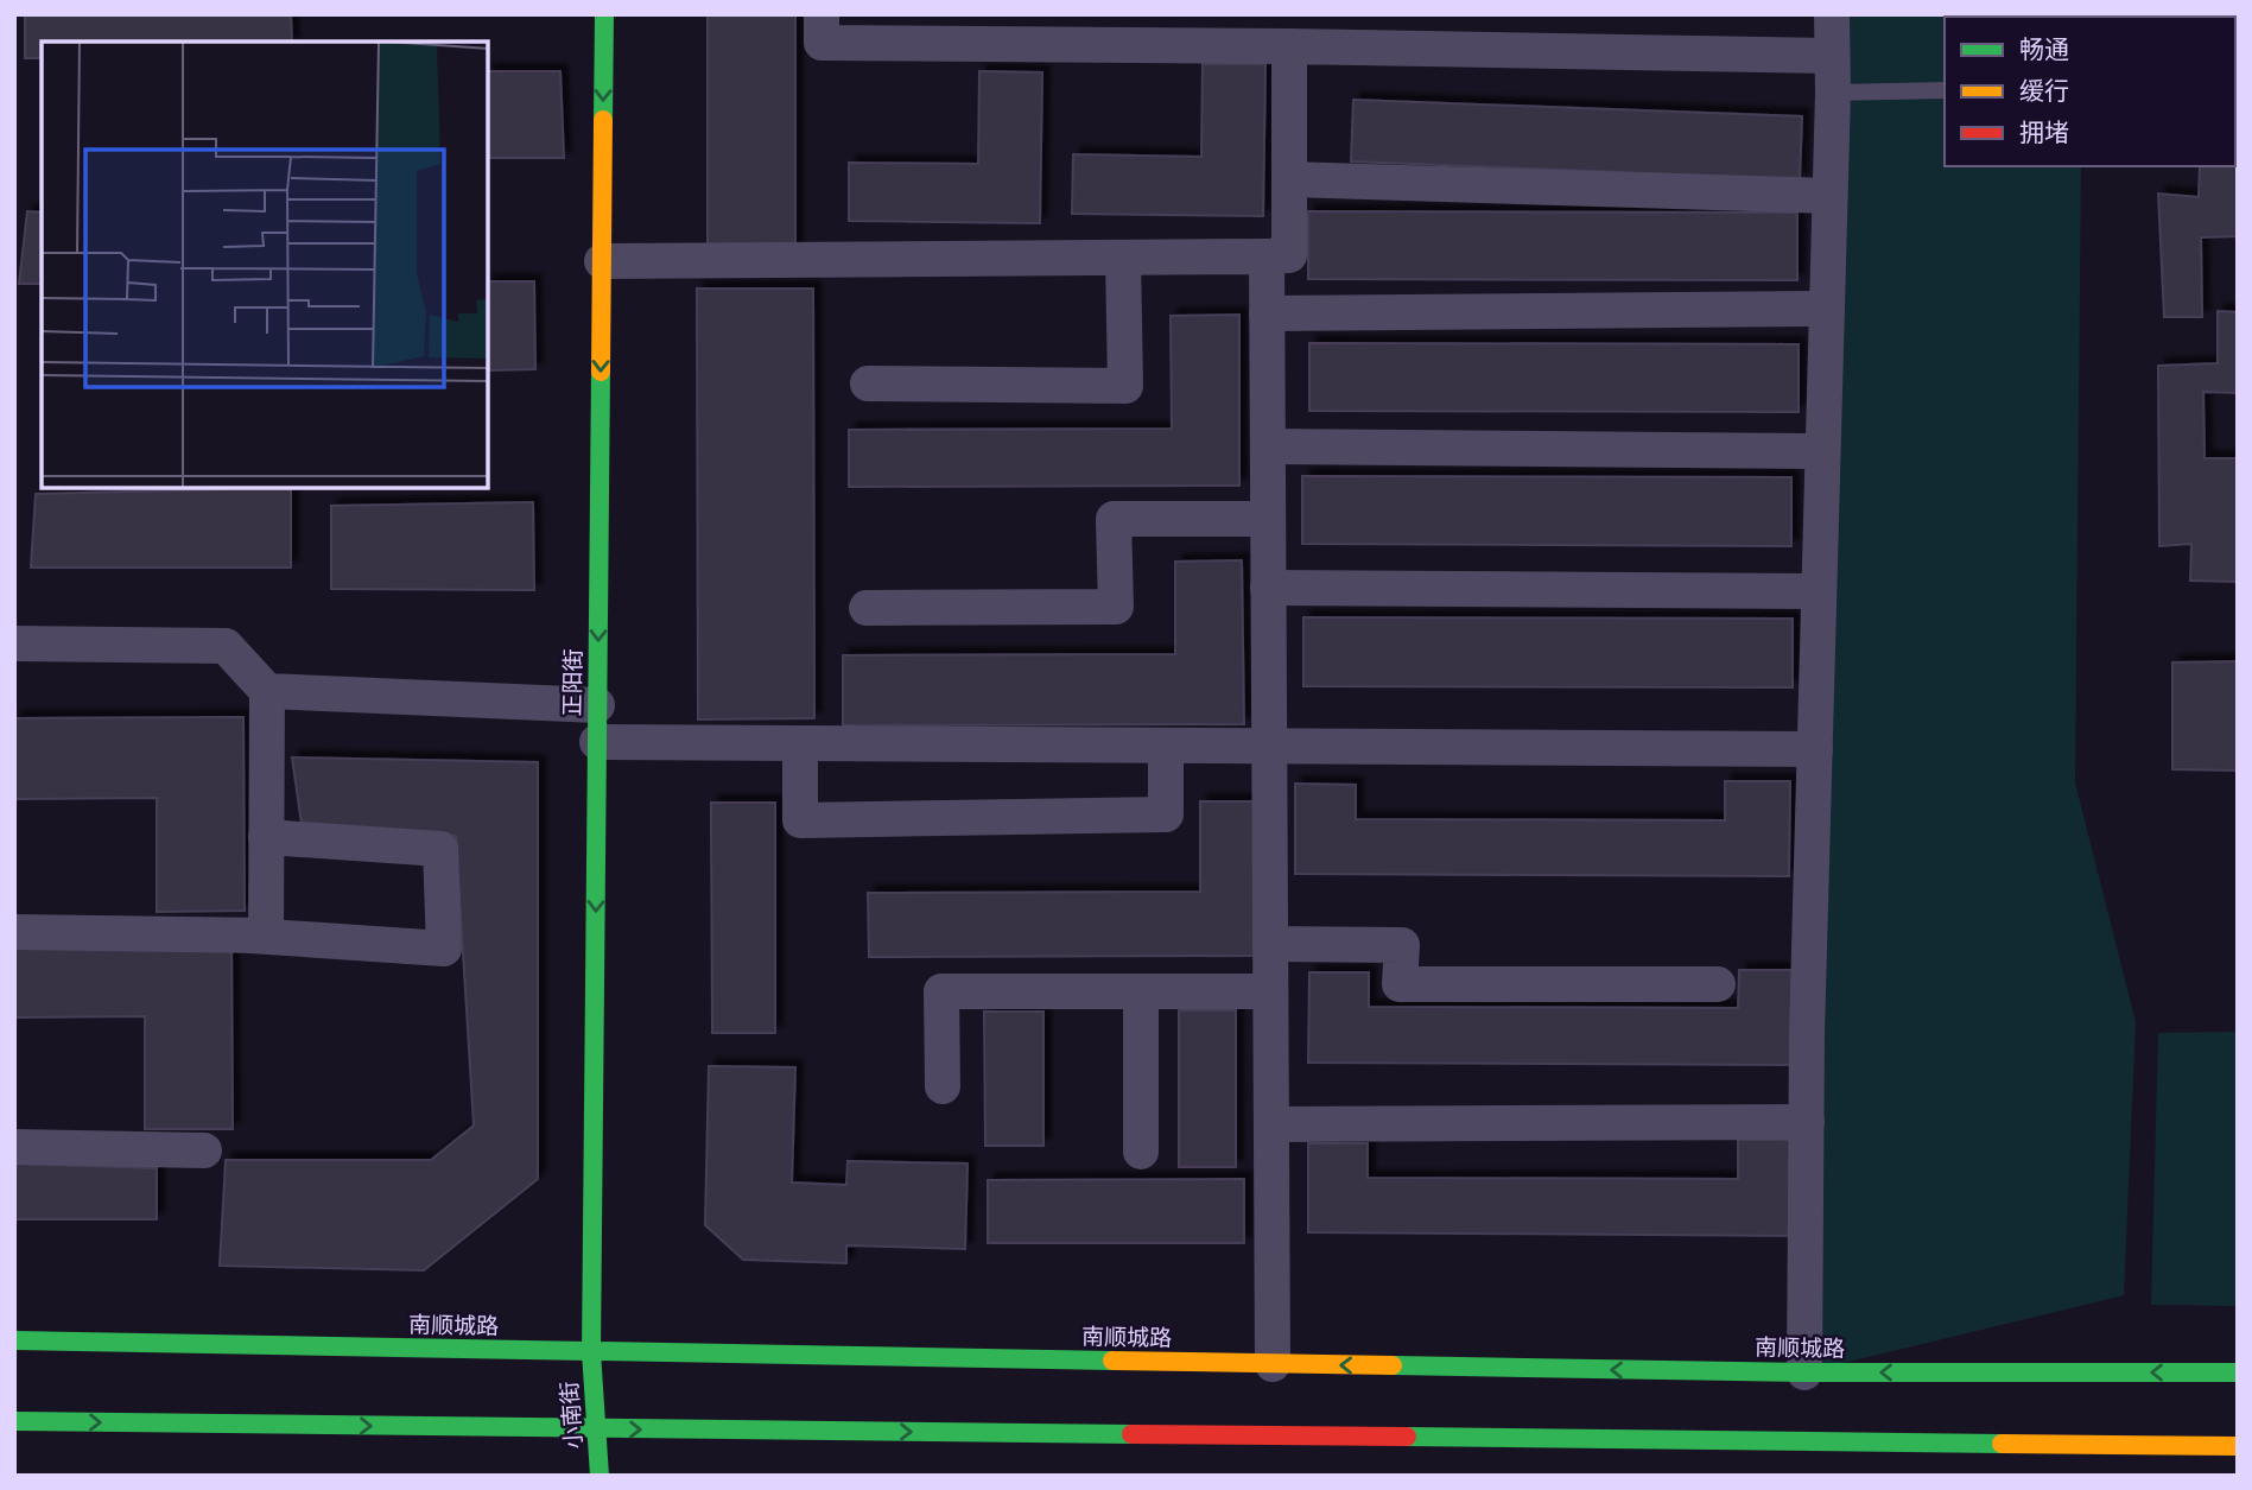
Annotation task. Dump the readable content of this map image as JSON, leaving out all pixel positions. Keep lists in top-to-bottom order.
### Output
{
  "streets": {
    "main road": ["正阳街", "南顺城路", "小南街"]
  },
  "crossings": [
    ["正阳街", "南顺城路"],
    ["正阳街", "小南街"],
    ["南顺城路", "小南街"]
  ],
  "one_way": ["正阳街"],
  "legend": ["畅通", "缓行", "拥堵"]
}
